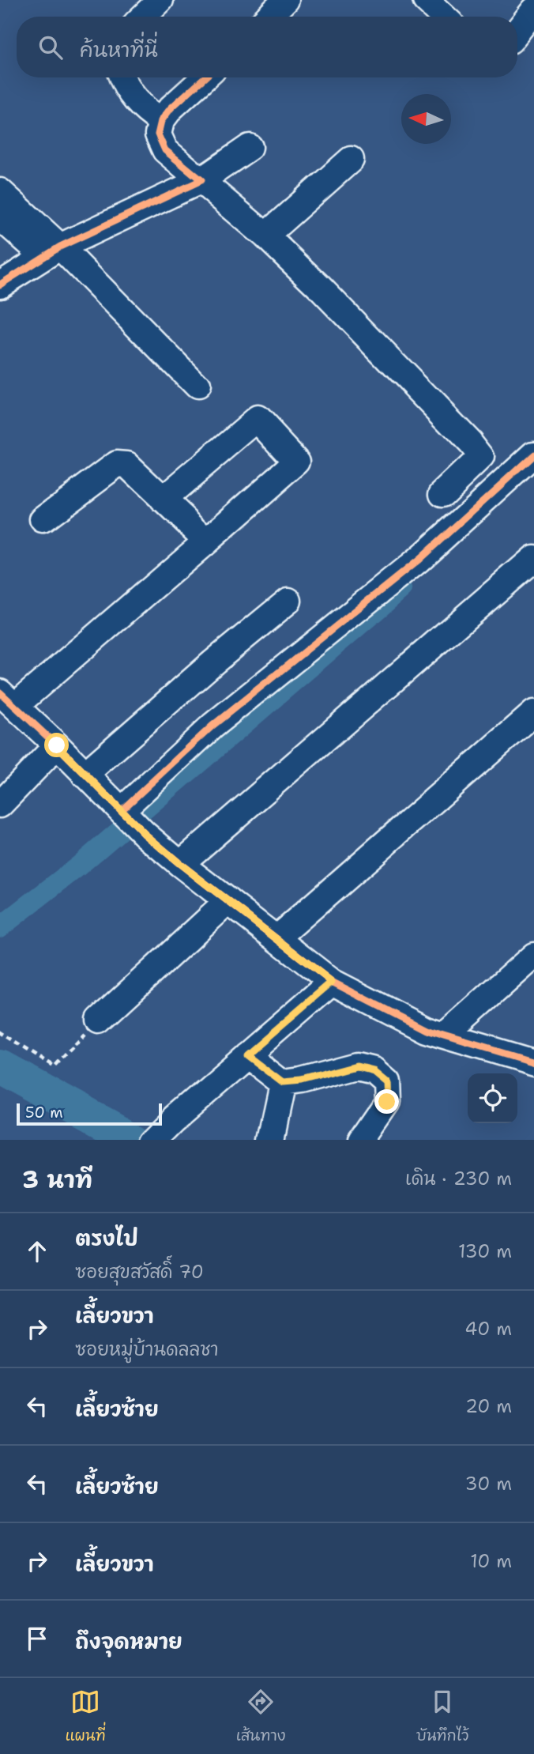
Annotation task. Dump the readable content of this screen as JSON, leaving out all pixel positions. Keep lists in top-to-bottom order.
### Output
{
  "scale_bar": "50 m",
  "north": "left",
  "page": {
    "search": "ค้นหาที่นี่",
    "scale": "50 m",
    "heading": ["3 นาที", "เดิน · 230 m"],
    "list": [
      ["ตรงไป", "ซอยสุขสวัสดิ์ 70", "130 m"],
      ["เลี้ยวขวา", "ซอยหมู่บ้านดลลชา", "40 m"],
      ["เลี้ยวซ้าย", "20 m"],
      ["เลี้ยวซ้าย", "30 m"],
      ["เลี้ยวขวา", "10 m"],
      "ถึงจุดหมาย"
    ],
    "nav": ["แผนที่", "เส้นทาง", "บันทึกไว้"]
  }
}
